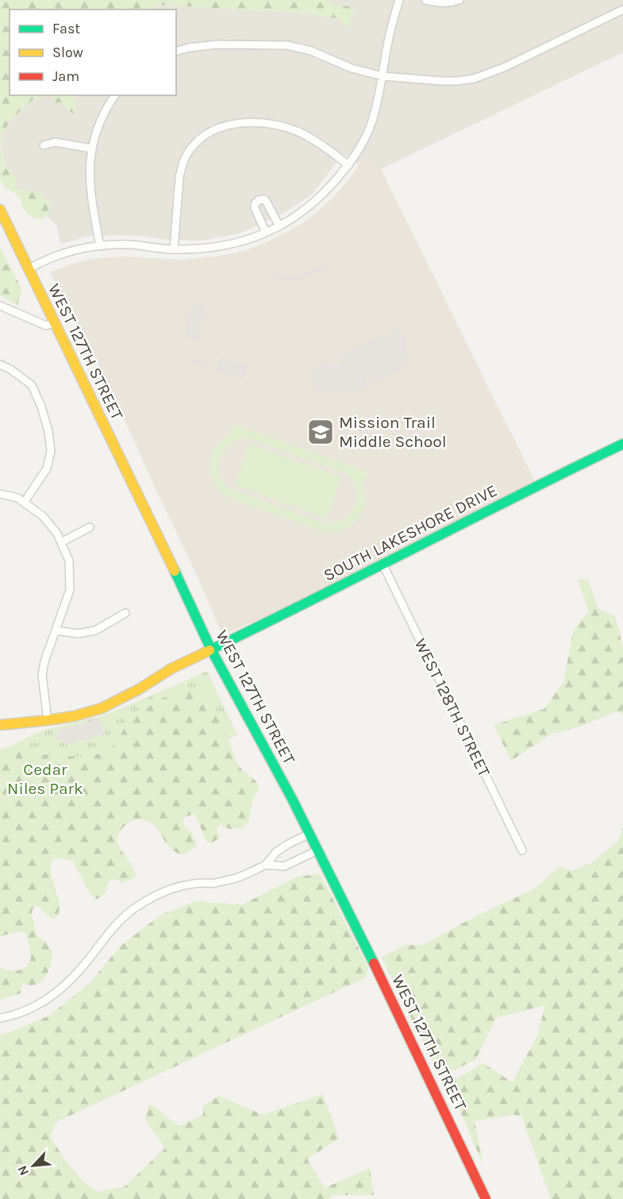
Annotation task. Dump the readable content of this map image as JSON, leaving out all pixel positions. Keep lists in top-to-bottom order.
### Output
{
  "streets": {
    "street": ["WEST 127TH STREET", "SOUTH LAKESHORE DRIVE", "WEST 128TH STREET"]
  },
  "crossings": [
    ["WEST 127TH STREET", "SOUTH LAKESHORE DRIVE"],
    ["SOUTH LAKESHORE DRIVE", "WEST 128TH STREET"]
  ],
  "parks": ["Cedar Niles Park"],
  "places": {
    "school or university": ["Mission Trail Middle School"]
  },
  "legend": ["Fast", "Slow", "Jam"],
  "north": "bottom left"
}
